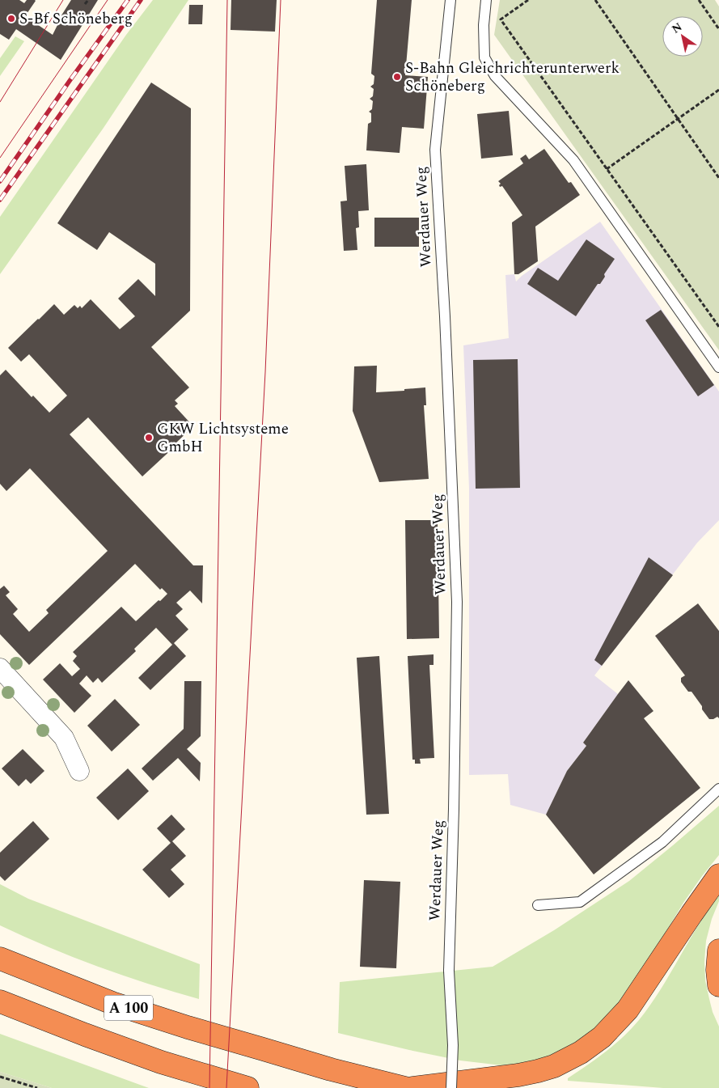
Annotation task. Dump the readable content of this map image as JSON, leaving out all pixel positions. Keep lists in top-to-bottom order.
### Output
{
  "streets": {
    "highway": ["A 100"],
    "lane": ["Werdauer Weg"]
  },
  "places": ["S-Bf Schöneberg", "S-Bahn Gleichrichterunterwerk Schöneberg", "GKW Lichtsysteme GmbH"],
  "north": "top left"
}
